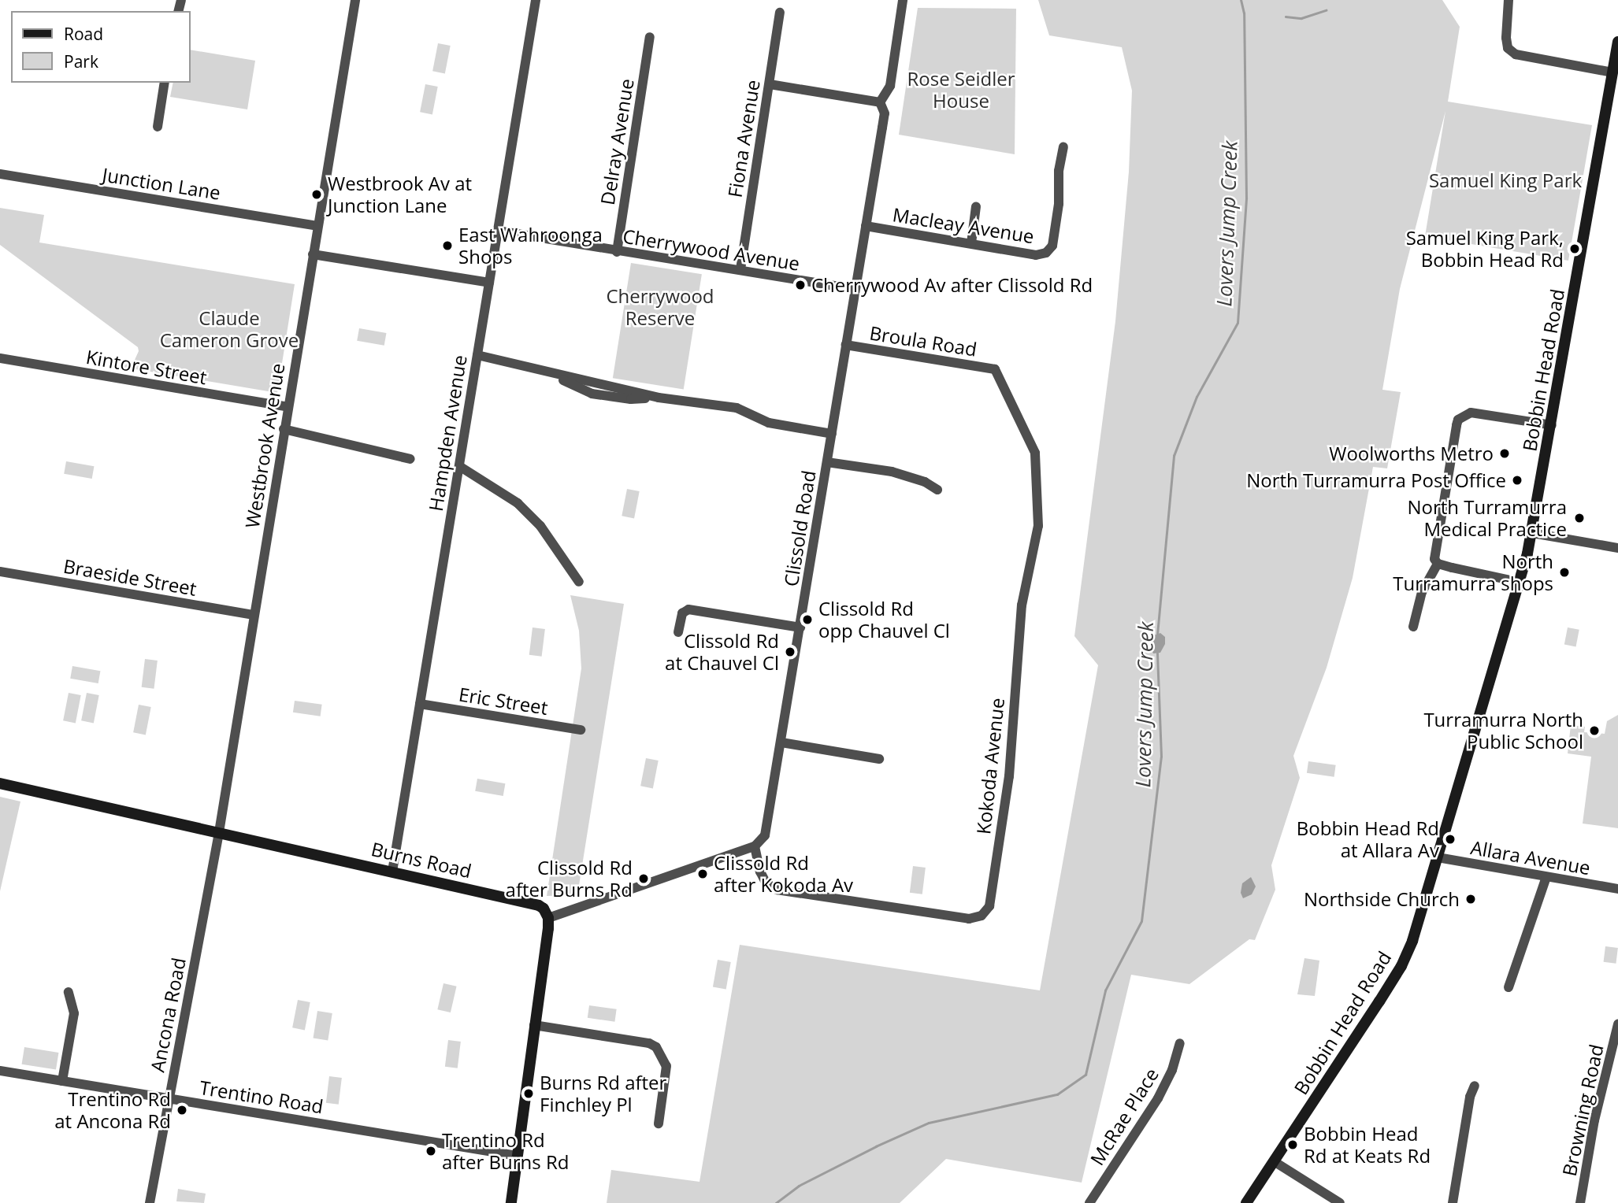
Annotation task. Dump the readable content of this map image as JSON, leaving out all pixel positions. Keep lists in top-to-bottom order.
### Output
{
  "streets": {
    "main road": ["Bobbin Head Road", "Burns Road"],
    "street": [
      "Fiona Avenue",
      "Delray Avenue",
      "Junction Lane",
      "Macleay Avenue",
      "Cherrywood Avenue",
      "Broula Road",
      "Kintore Street",
      "Hampden Avenue",
      "Westbrook Avenue",
      "Clissold Road",
      "Braeside Street",
      "Eric Street",
      "Kokoda Avenue",
      "Allara Avenue",
      "Ancona Road",
      "Trentino Road",
      "Browning Road",
      "McRae Place"
    ]
  },
  "crossings": [
    ["Fiona Avenue", "Cherrywood Avenue"],
    ["Delray Avenue", "Cherrywood Avenue"],
    ["Junction Lane", "Westbrook Avenue"],
    ["Macleay Avenue", "Clissold Road"],
    ["Cherrywood Avenue", "Hampden Avenue"],
    ["Cherrywood Avenue", "Clissold Road"],
    ["Broula Road", "Clissold Road"],
    ["Broula Road", "Kokoda Avenue"],
    ["Kintore Street", "Westbrook Avenue"],
    ["Bobbin Head Road", "Allara Avenue"],
    ["Hampden Avenue", "Eric Street"],
    ["Hampden Avenue", "Burns Road"],
    ["Westbrook Avenue", "Braeside Street"],
    ["Westbrook Avenue", "Burns Road"],
    ["Westbrook Avenue", "Ancona Road"],
    ["Clissold Road", "Kokoda Avenue"],
    ["Burns Road", "Ancona Road"],
    ["Ancona Road", "Trentino Road"]
  ],
  "water": ["Lovers Jump Creek"],
  "parks": [
    "Rose Seidler House",
    "Samuel King Park",
    "Cherrywood Reserve",
    "Claude Cameron Grove"
  ],
  "places": [
    "Westbrook Av at Junction Lane",
    "East Wahroonga Shops",
    "Samuel King Park, Bobbin Head Rd",
    "Cherrywood Av after Clissold Rd",
    "Woolworths Metro",
    "North Turramurra Post Office",
    "North Turramurra Medical Practice",
    "North Turramurra shops",
    "Clissold Rd opp Chauvel Cl",
    "Clissold Rd at Chauvel Cl",
    "Turramurra North Public School",
    "Bobbin Head Rd at Allara Av",
    "Clissold Rd after Kokoda Av",
    "Clissold Rd after Burns Rd",
    "Northside Church",
    "Burns Rd after Finchley Pl",
    "Trentino Rd at Ancona Rd",
    "Bobbin Head Rd at Keats Rd",
    "Trentino Rd after Burns Rd"
  ],
  "legend": ["Road", "Park"]
}
